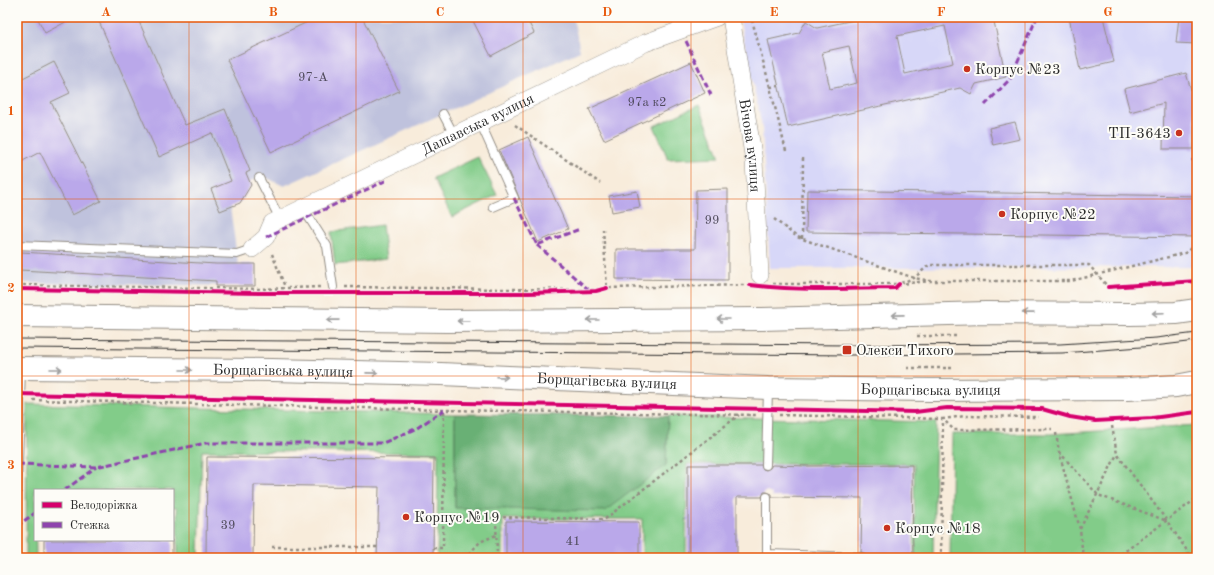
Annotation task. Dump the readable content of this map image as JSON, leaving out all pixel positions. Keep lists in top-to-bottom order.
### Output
{
  "streets": {
    "main road": ["Борщагівська вулиця"],
    "street": ["Дашавська вулиця", "Вічова вулиця"]
  },
  "places": {
    "other": [
      "Корпус №23",
      "ТП-3643",
      "Корпус №22",
      "Корпус №19",
      "Корпус №18"
    ],
    "transit": ["Олекси Тихого"]
  },
  "house_numbers": [
    "97-А",
    "97а к2",
    "99",
    "39",
    "41"
  ],
  "legend": ["Велодоріжка", "Стежка"],
  "grid": {
    "columns": [
      "A",
      "B",
      "C",
      "D",
      "E",
      "F",
      "G"
    ],
    "rows": ["1", "2", "3"]
  }
}
